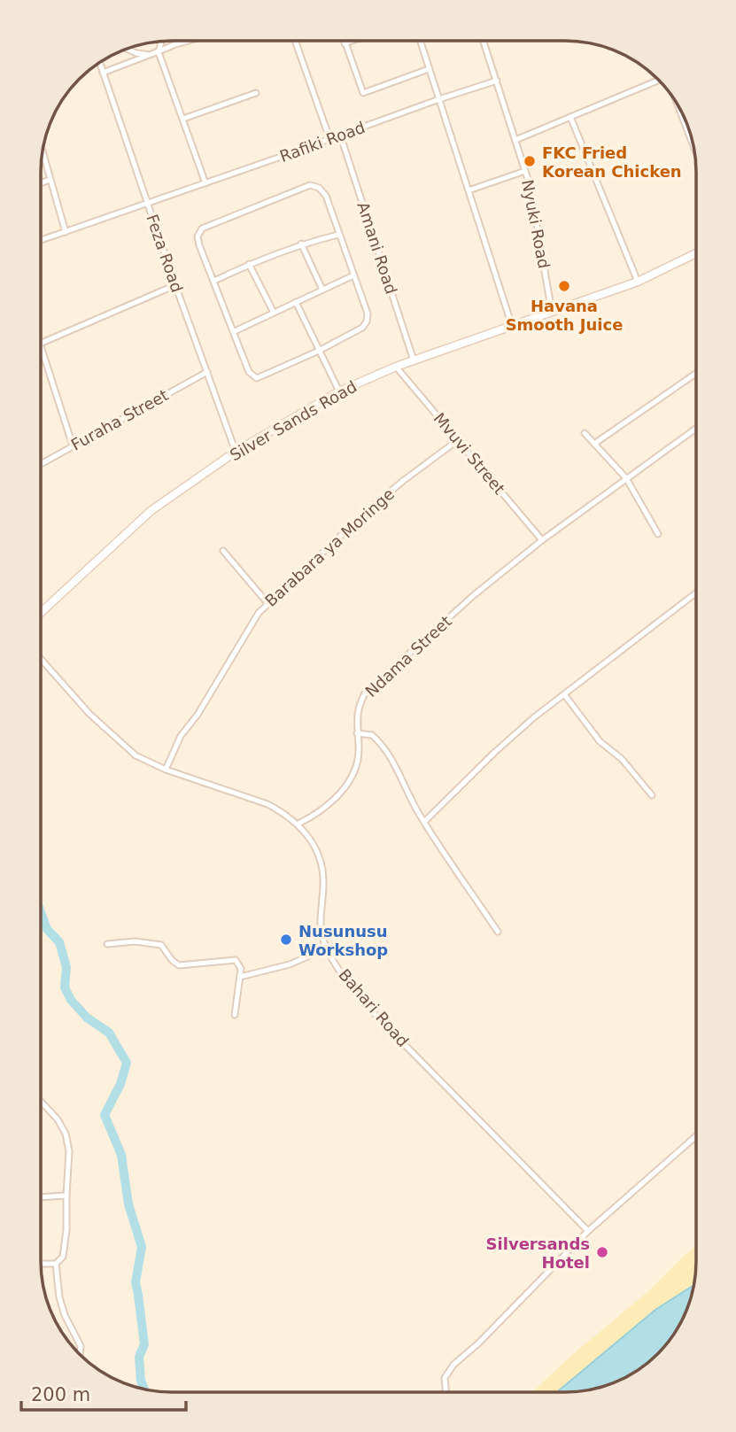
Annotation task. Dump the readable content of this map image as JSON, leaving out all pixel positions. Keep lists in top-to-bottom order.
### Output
{
  "streets": {
    "street": [
      "Rafiki Road",
      "Nyuki Road",
      "Amani Road",
      "Feza Road",
      "Furaha Street",
      "Silver Sands Road",
      "Mvuvi Street",
      "Barabara ya Moringe",
      "Ndama Street",
      "Bahari Road"
    ]
  },
  "crossings": [
    ["Rafiki Road", "Nyuki Road"],
    ["Rafiki Road", "Amani Road"],
    ["Rafiki Road", "Feza Road"],
    ["Nyuki Road", "Silver Sands Road"],
    ["Amani Road", "Silver Sands Road"],
    ["Feza Road", "Furaha Street"],
    ["Feza Road", "Silver Sands Road"],
    ["Silver Sands Road", "Mvuvi Street"],
    ["Mvuvi Street", "Barabara ya Moringe"],
    ["Mvuvi Street", "Ndama Street"],
    ["Barabara ya Moringe", "Bahari Road"],
    ["Ndama Street", "Bahari Road"]
  ],
  "places": [
    "FKC Fried Korean Chicken",
    "Havana Smooth Juice",
    "Nusunusu Workshop",
    "Silversands Hotel"
  ],
  "scale_bar": "200 m"
}
